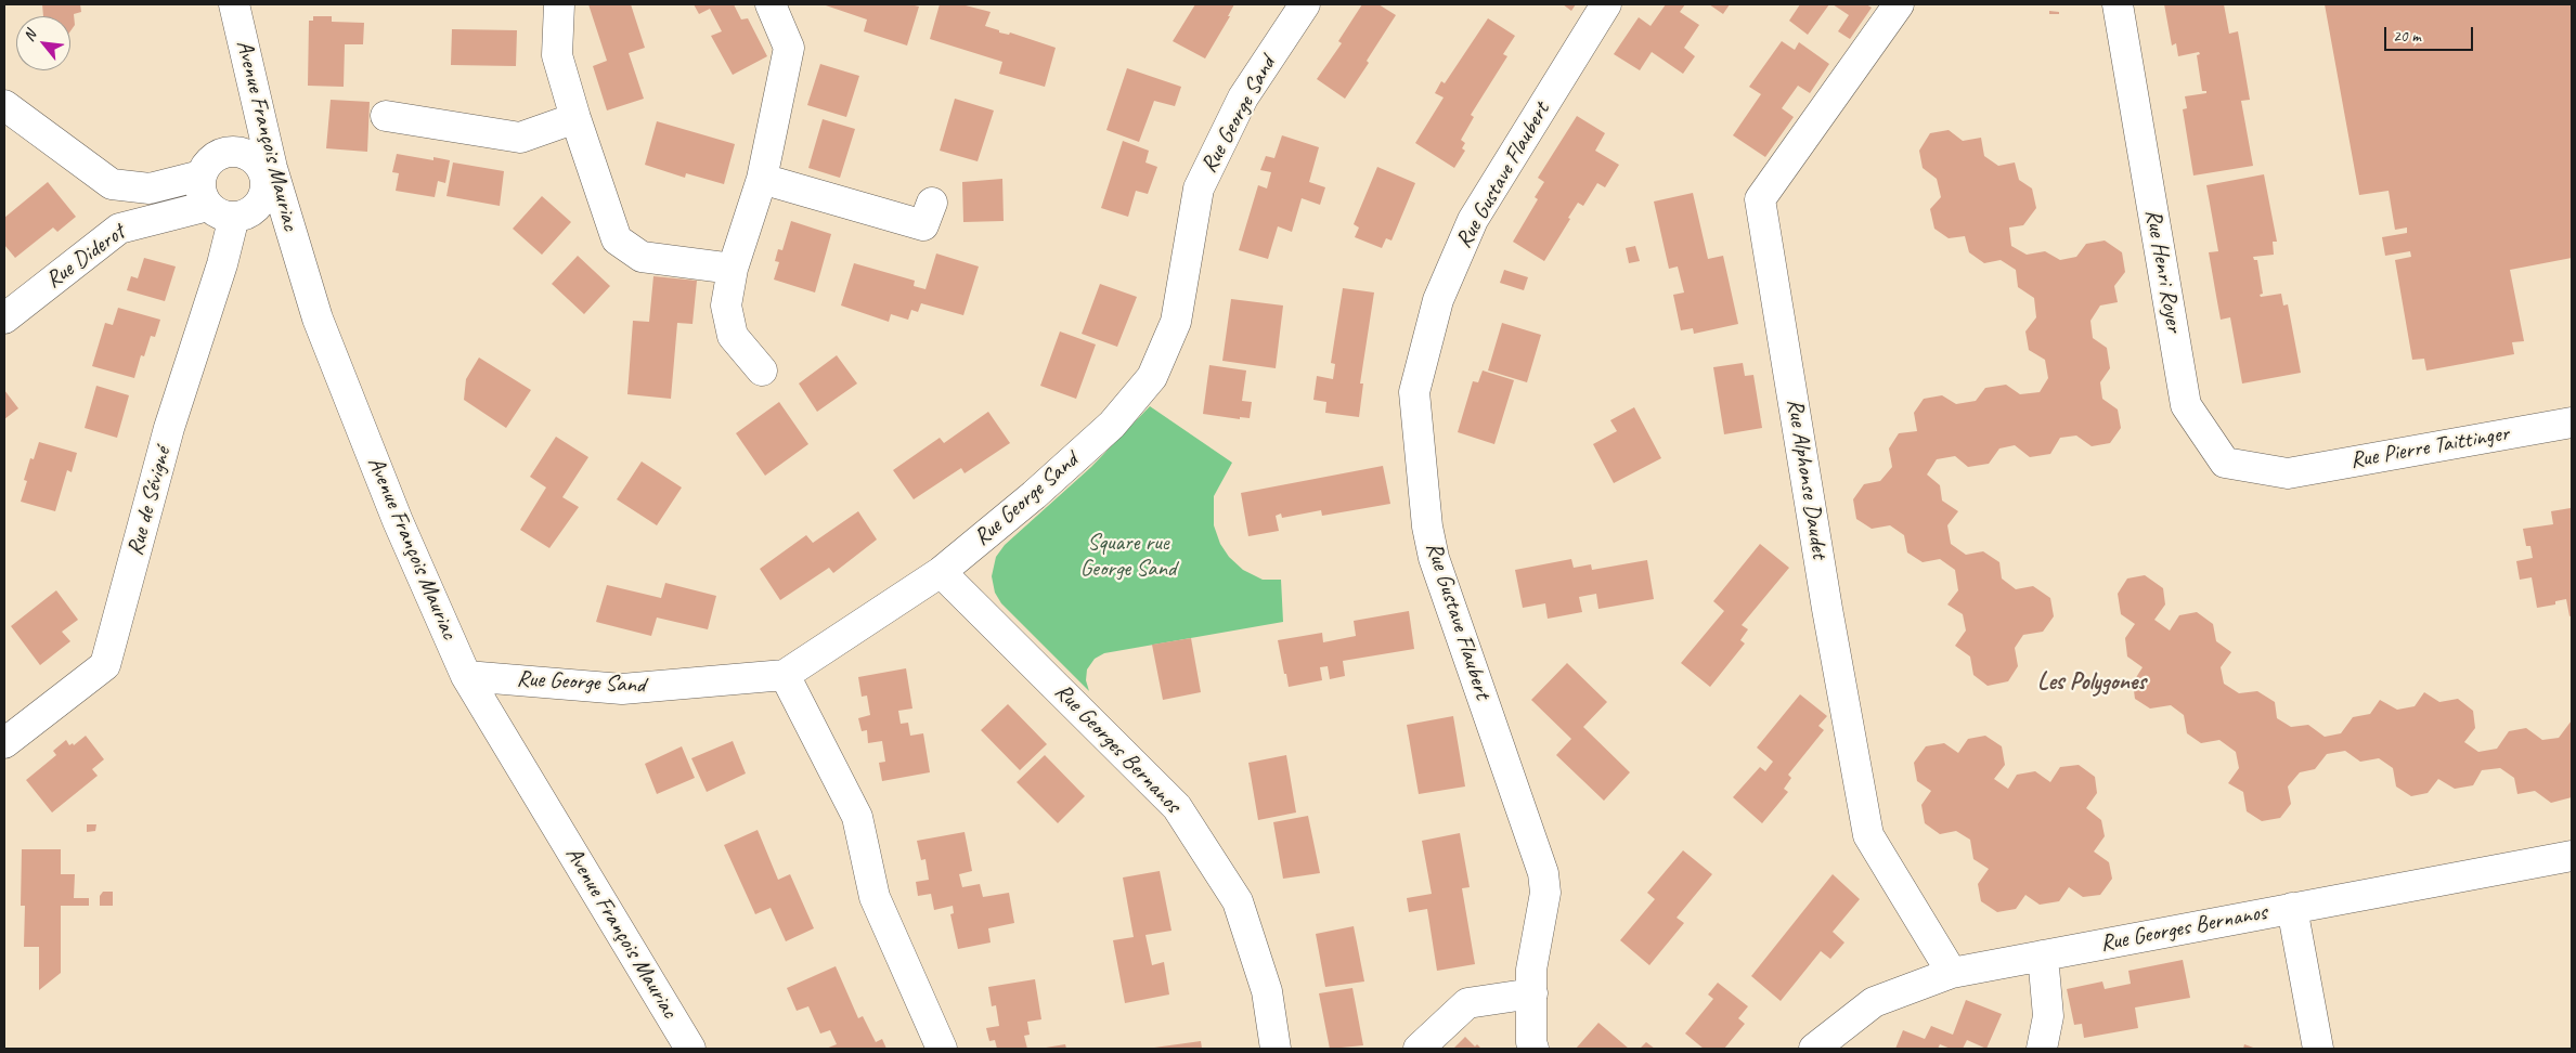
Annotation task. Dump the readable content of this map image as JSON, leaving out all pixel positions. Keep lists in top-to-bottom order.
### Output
{
  "streets": {
    "street": [
      "Rue George Sand",
      "Avenue François Mauriac",
      "Rue Gustave Flaubert",
      "Rue Diderot",
      "Rue Henri Royer",
      "Rue Pierre Taittinger",
      "Rue Alphonse Daudet",
      "Rue de Sévigné",
      "Rue Georges Bernanos"
    ]
  },
  "crossings": [
    ["Rue George Sand", "Avenue François Mauriac"],
    ["Rue George Sand", "Rue Georges Bernanos"],
    ["Avenue François Mauriac", "Rue Diderot"],
    ["Rue Diderot", "Rue de Sévigné"],
    ["Rue Henri Royer", "Rue Pierre Taittinger"],
    ["Rue Alphonse Daudet", "Rue Georges Bernanos"]
  ],
  "districts": ["Les Polygones"],
  "parks": ["Square rue George Sand"],
  "scale_bar": "20 m",
  "north": "top left"
}
